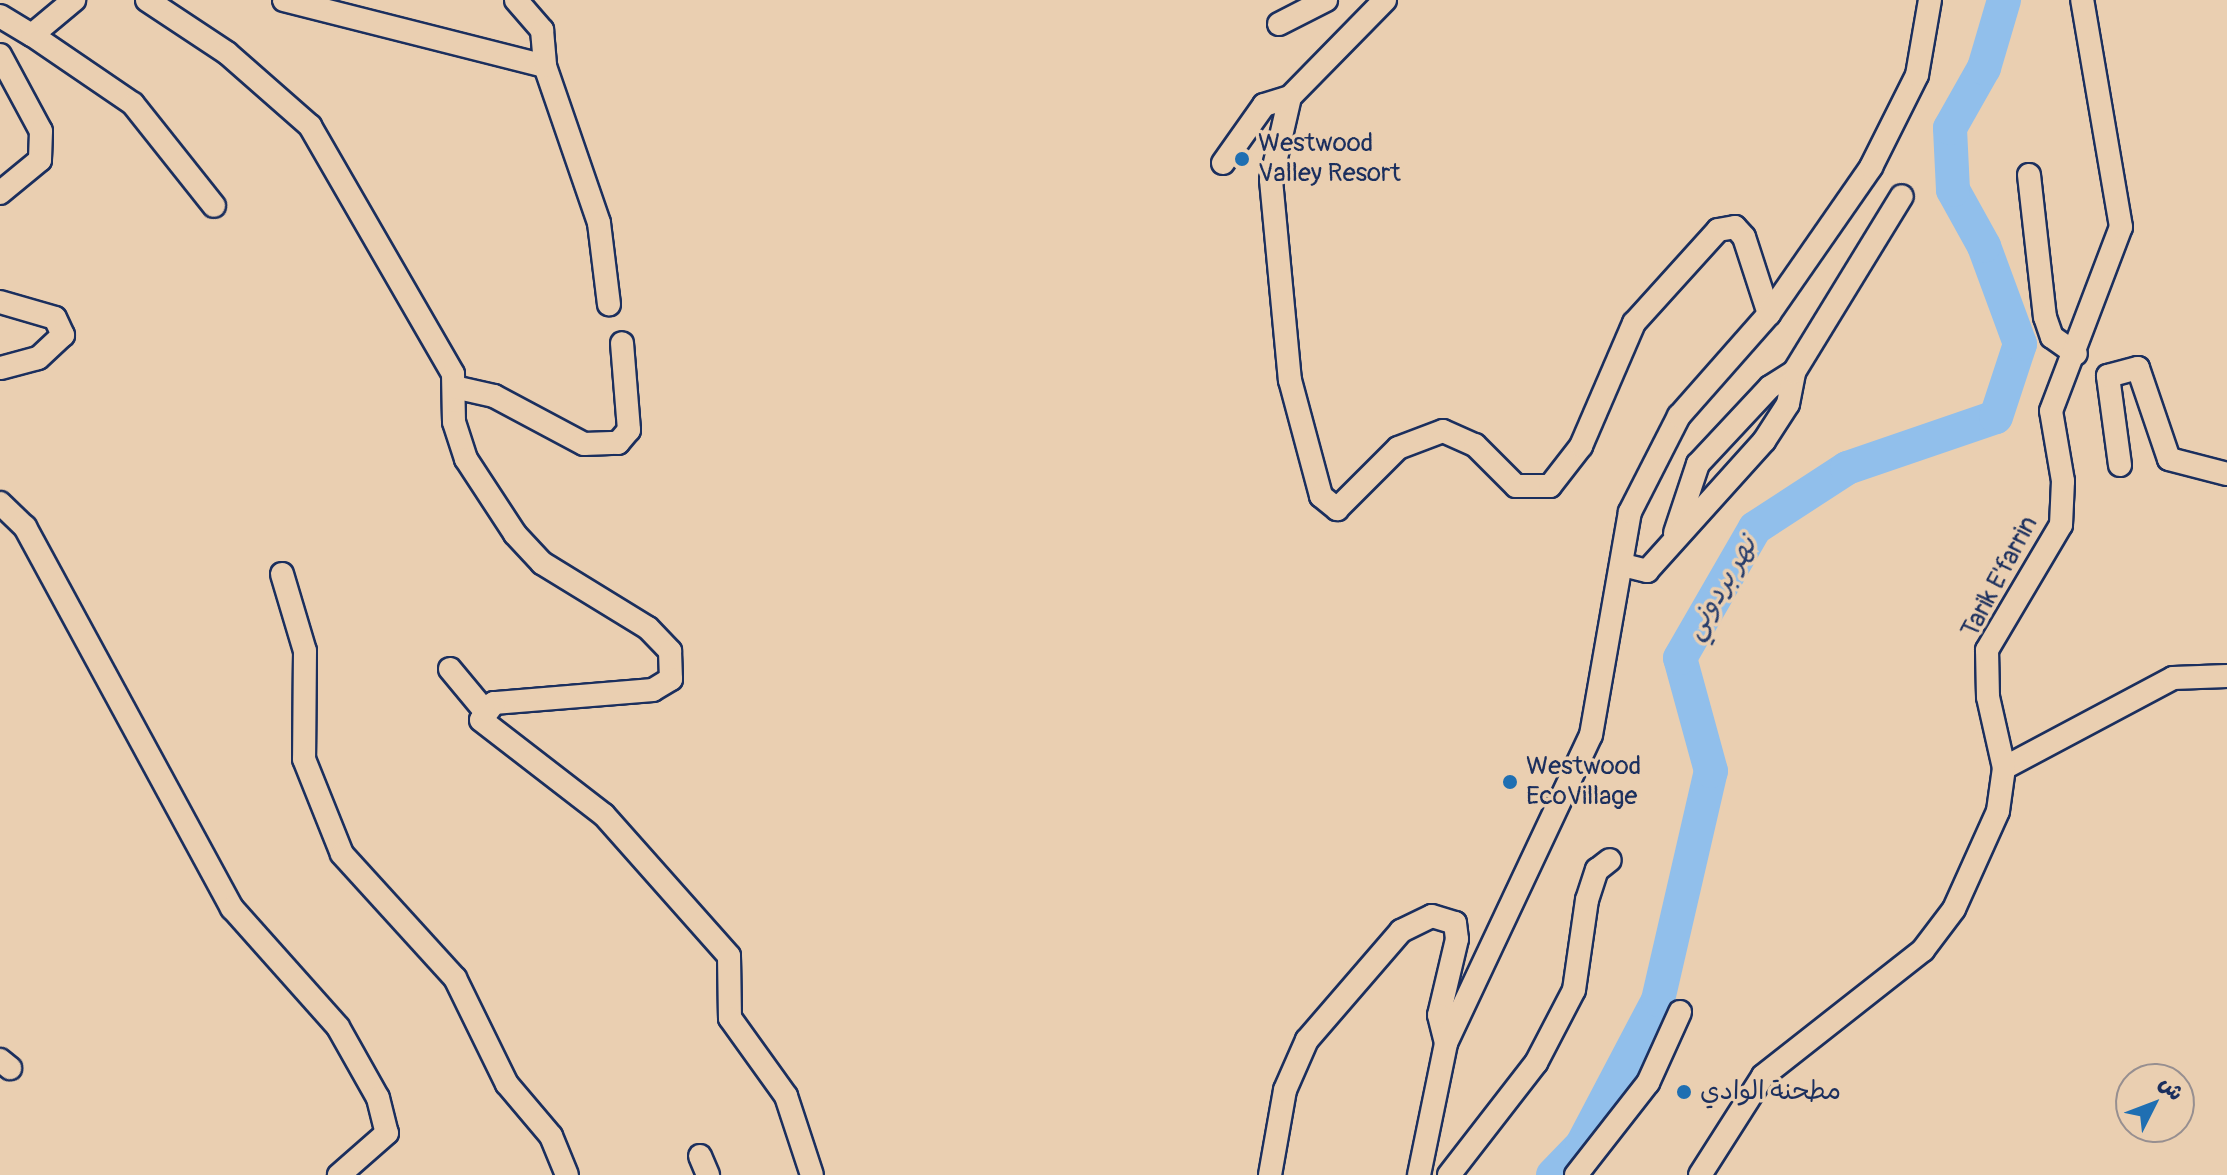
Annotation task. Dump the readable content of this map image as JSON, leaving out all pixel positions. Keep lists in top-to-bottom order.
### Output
{
  "streets": {
    "street": ["Tarik E'farrin"]
  },
  "water": ["نهر بردوني"],
  "places": ["Westwood Valley Resort", "Westwood EcoVillage", "مطحنة الوادي"],
  "north": "top right"
}
